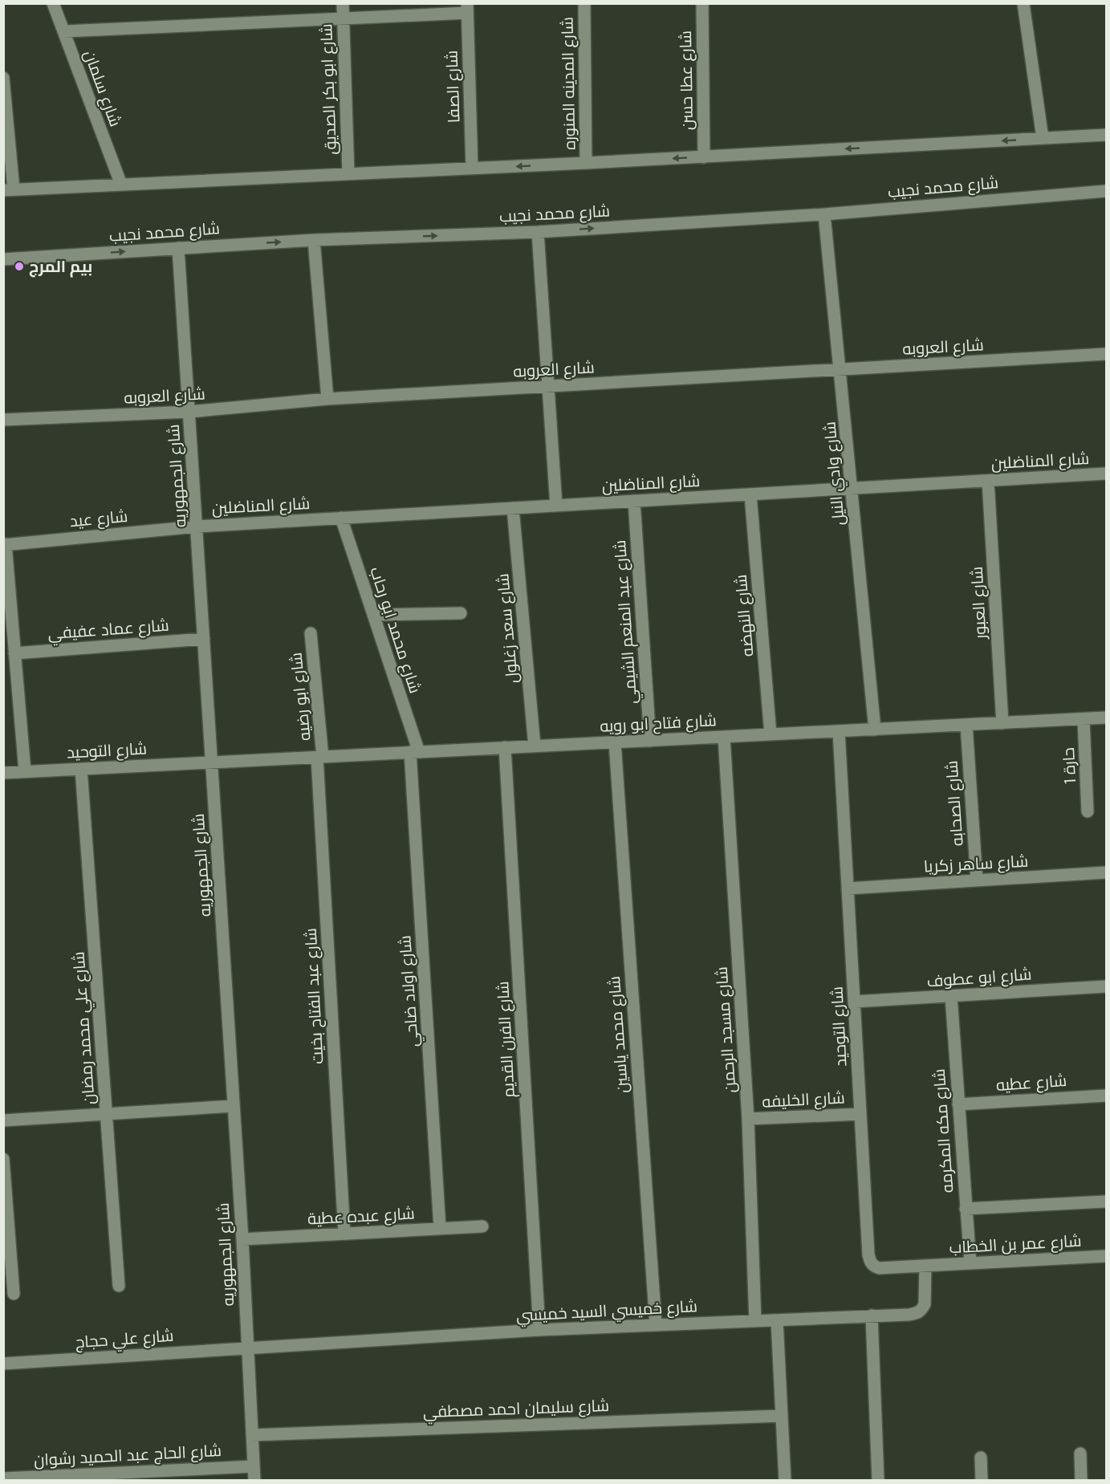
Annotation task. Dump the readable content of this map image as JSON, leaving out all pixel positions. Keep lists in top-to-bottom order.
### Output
{
  "streets": {
    "street": [
      "شارع عطا حسن",
      "شارع المدينه المنوره",
      "شارع الصفا",
      "شارع سلمان",
      "شارع ابو بكر الصديق",
      "شارع محمد نجيب",
      "شارع العروبه",
      "شارع المناضلين",
      "شارع وادي النيل",
      "شارع الجمهوريه",
      "شارع عيد",
      "شارع العبور",
      "شارع النهضه",
      "شارع عبد المنعم الشيمي",
      "شارع سعد زغلول",
      "شارع عماد عفيفي",
      "شارع محمد ابو رحاب",
      "شارع ابو رضيه",
      "شارع فتاح ابو رويه",
      "شارع التوحيد",
      "حارة 1",
      "شارع الصحابه",
      "شارع ساهر زكريا",
      "شارع ابو عطوف",
      "شارع اولاد ضاحي",
      "شارع عبد الفتاح بخيت",
      "شارع علي محمد رمضان",
      "شارع مسجد الرحمن",
      "شارع محمد ياسين",
      "شارع الفرن القديم",
      "شارع عطيه",
      "شارع الخليفه",
      "شارع مكه المكرمه",
      "شارع عبده عطية",
      "شارع عمر بن الخطاب",
      "شارع خميسي السيد خميسي",
      "شارع علي حجاج",
      "شارع سليمان احمد مصطفي",
      "شارع الحاج عبد الحميد رشوان"
    ]
  },
  "crossings": [
    ["شارع محمد نجيب", "شارع وادي النيل"],
    ["شارع محمد نجيب", "شارع الجمهوريه"],
    ["شارع العروبه", "شارع وادي النيل"],
    ["شارع العروبه", "شارع الجمهوريه"],
    ["شارع المناضلين", "شارع وادي النيل"],
    ["شارع المناضلين", "شارع الجمهوريه"],
    ["شارع المناضلين", "شارع عيد"],
    ["شارع المناضلين", "شارع العبور"],
    ["شارع المناضلين", "شارع النهضه"],
    ["شارع المناضلين", "شارع عبد المنعم الشيمي"],
    ["شارع المناضلين", "شارع سعد زغلول"],
    ["شارع المناضلين", "شارع محمد ابو رحاب"],
    ["شارع وادي النيل", "شارع فتاح ابو رويه"],
    ["شارع الجمهوريه", "شارع عيد"],
    ["شارع الجمهوريه", "شارع عماد عفيفي"],
    ["شارع الجمهوريه", "شارع فتاح ابو رويه"],
    ["شارع الجمهوريه", "شارع التوحيد"],
    ["شارع الجمهوريه", "شارع عبده عطية"],
    ["شارع الجمهوريه", "شارع خميسي السيد خميسي"],
    ["شارع الجمهوريه", "شارع علي حجاج"],
    ["شارع الجمهوريه", "شارع سليمان احمد مصطفي"],
    ["شارع الجمهوريه", "شارع الحاج عبد الحميد رشوان"],
    ["شارع العبور", "شارع فتاح ابو رويه"],
    ["شارع النهضه", "شارع فتاح ابو رويه"],
    ["شارع عبد المنعم الشيمي", "شارع فتاح ابو رويه"],
    ["شارع سعد زغلول", "شارع فتاح ابو رويه"],
    ["شارع محمد ابو رحاب", "شارع فتاح ابو رويه"],
    ["شارع محمد ابو رحاب", "شارع اولاد ضاحي"],
    ["شارع ابو رضيه", "شارع فتاح ابو رويه"],
    ["شارع ابو رضيه", "شارع عبد الفتاح بخيت"],
    ["شارع فتاح ابو رويه", "شارع التوحيد"],
    ["شارع فتاح ابو رويه", "حارة 1"],
    ["شارع فتاح ابو رويه", "شارع الصحابه"],
    ["شارع فتاح ابو رويه", "شارع اولاد ضاحي"],
    ["شارع فتاح ابو رويه", "شارع عبد الفتاح بخيت"],
    ["شارع فتاح ابو رويه", "شارع مسجد الرحمن"],
    ["شارع فتاح ابو رويه", "شارع محمد ياسين"],
    ["شارع فتاح ابو رويه", "شارع الفرن القديم"],
    ["شارع التوحيد", "شارع ساهر زكريا"],
    ["شارع التوحيد", "شارع ابو عطوف"],
    ["شارع التوحيد", "شارع علي محمد رمضان"],
    ["شارع التوحيد", "شارع الخليفه"],
    ["شارع التوحيد", "شارع عمر بن الخطاب"],
    ["شارع التوحيد", "شارع خميسي السيد خميسي"],
    ["شارع الصحابه", "شارع ساهر زكريا"],
    ["شارع ابو عطوف", "شارع مكه المكرمه"],
    ["شارع اولاد ضاحي", "شارع عبده عطية"],
    ["شارع عبد الفتاح بخيت", "شارع عبده عطية"],
    ["شارع مسجد الرحمن", "شارع الخليفه"],
    ["شارع مسجد الرحمن", "شارع خميسي السيد خميسي"],
    ["شارع محمد ياسين", "شارع خميسي السيد خميسي"],
    ["شارع الفرن القديم", "شارع خميسي السيد خميسي"],
    ["شارع عطيه", "شارع مكه المكرمه"],
    ["شارع مكه المكرمه", "شارع عمر بن الخطاب"],
    ["شارع عمر بن الخطاب", "شارع خميسي السيد خميسي"],
    ["شارع خميسي السيد خميسي", "شارع علي حجاج"]
  ],
  "places": ["بيم المرج"]
}
